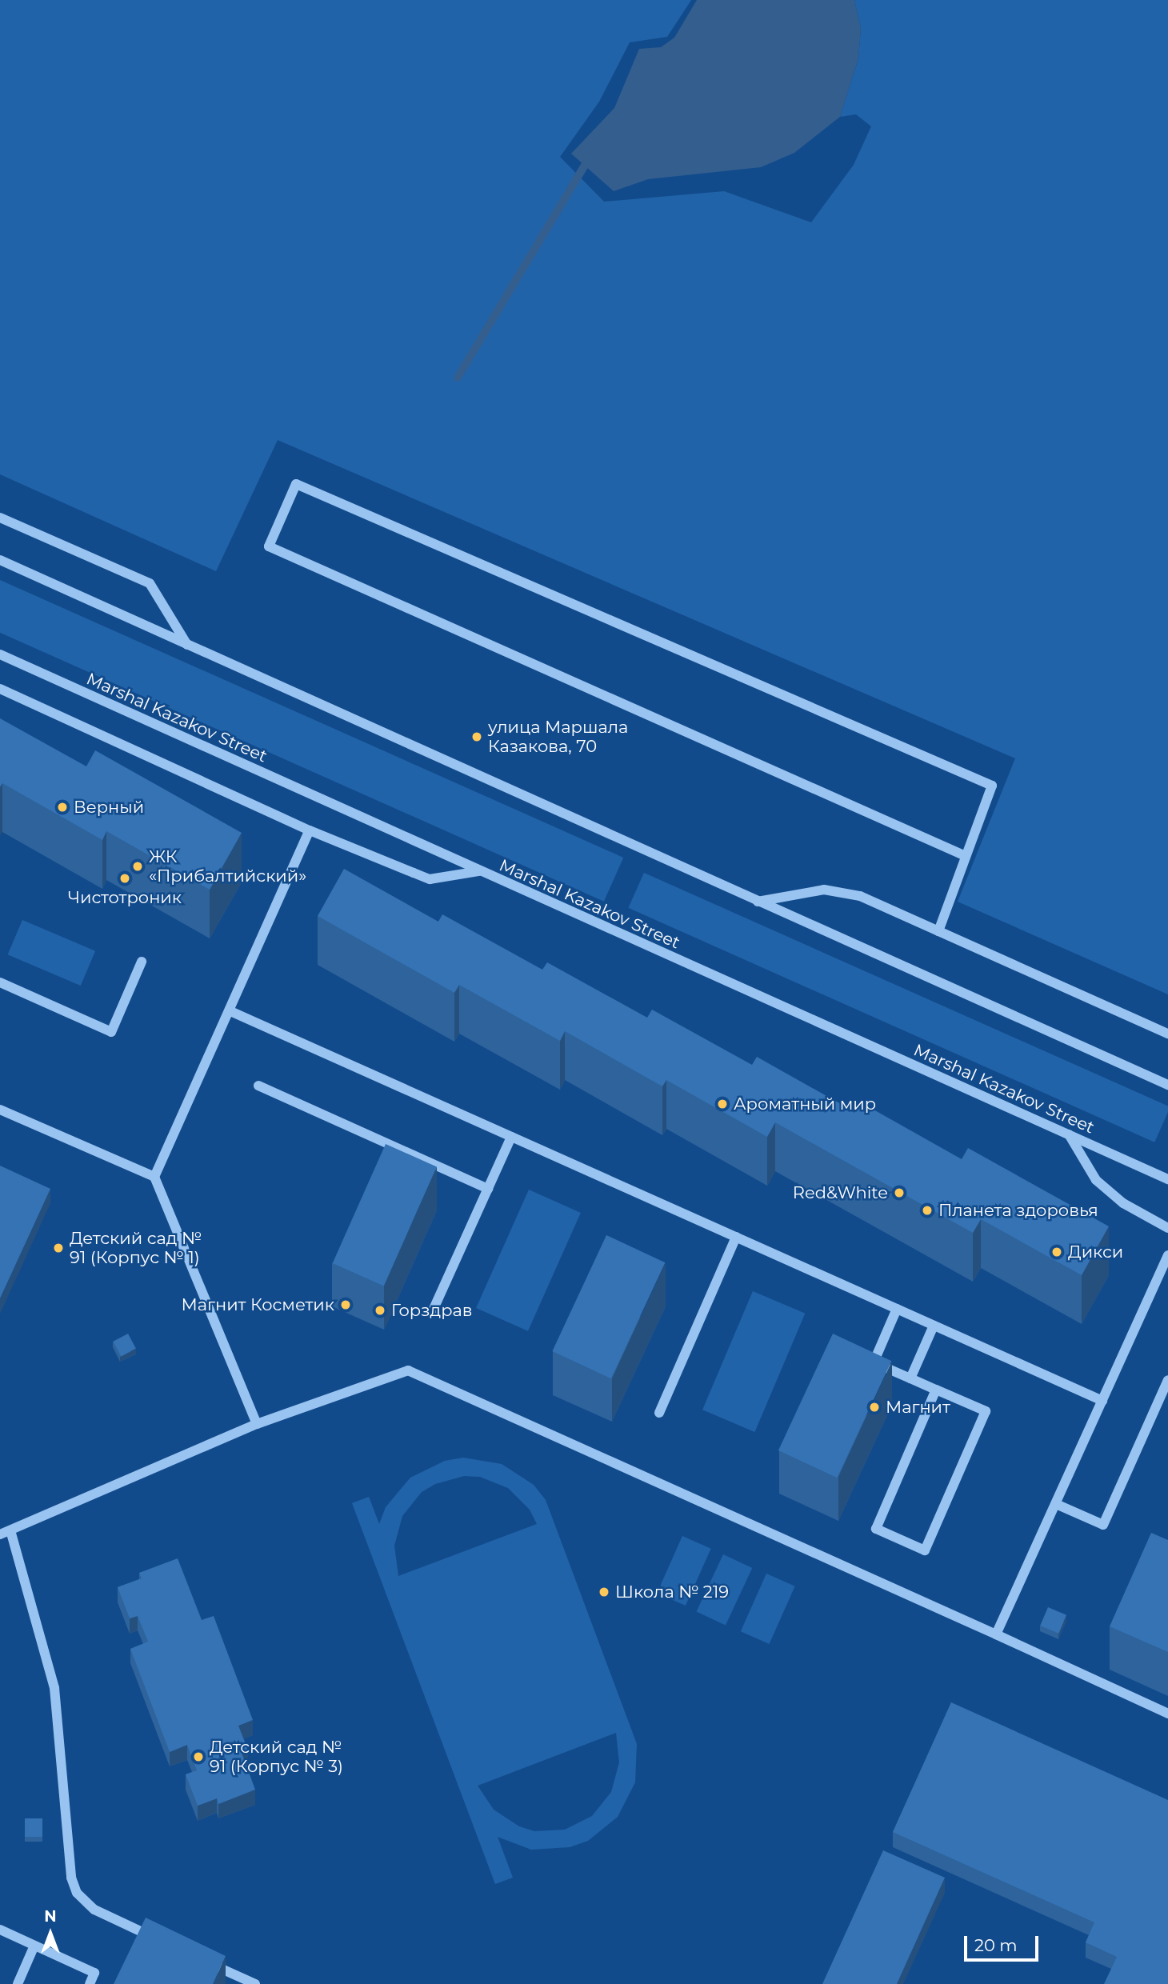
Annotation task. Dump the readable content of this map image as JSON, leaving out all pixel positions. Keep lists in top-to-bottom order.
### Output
{
  "streets": {
    "street": ["Marshal Kazakov Street"]
  },
  "places": [
    "улица Маршала Казакова, 70",
    "Верный",
    "ЖК «Прибалтийский»",
    "Чистотроник",
    "Ароматный мир",
    "Red&White",
    "Планета здоровья",
    "Детский сад № 91 (Корпус № 1)",
    "Дикси",
    "Магнит Косметик",
    "Горздрав",
    "Магнит",
    "Школа № 219",
    "Детский сад № 91 (Корпус № 3)"
  ],
  "scale_bar": "20 m",
  "north": "top"
}
